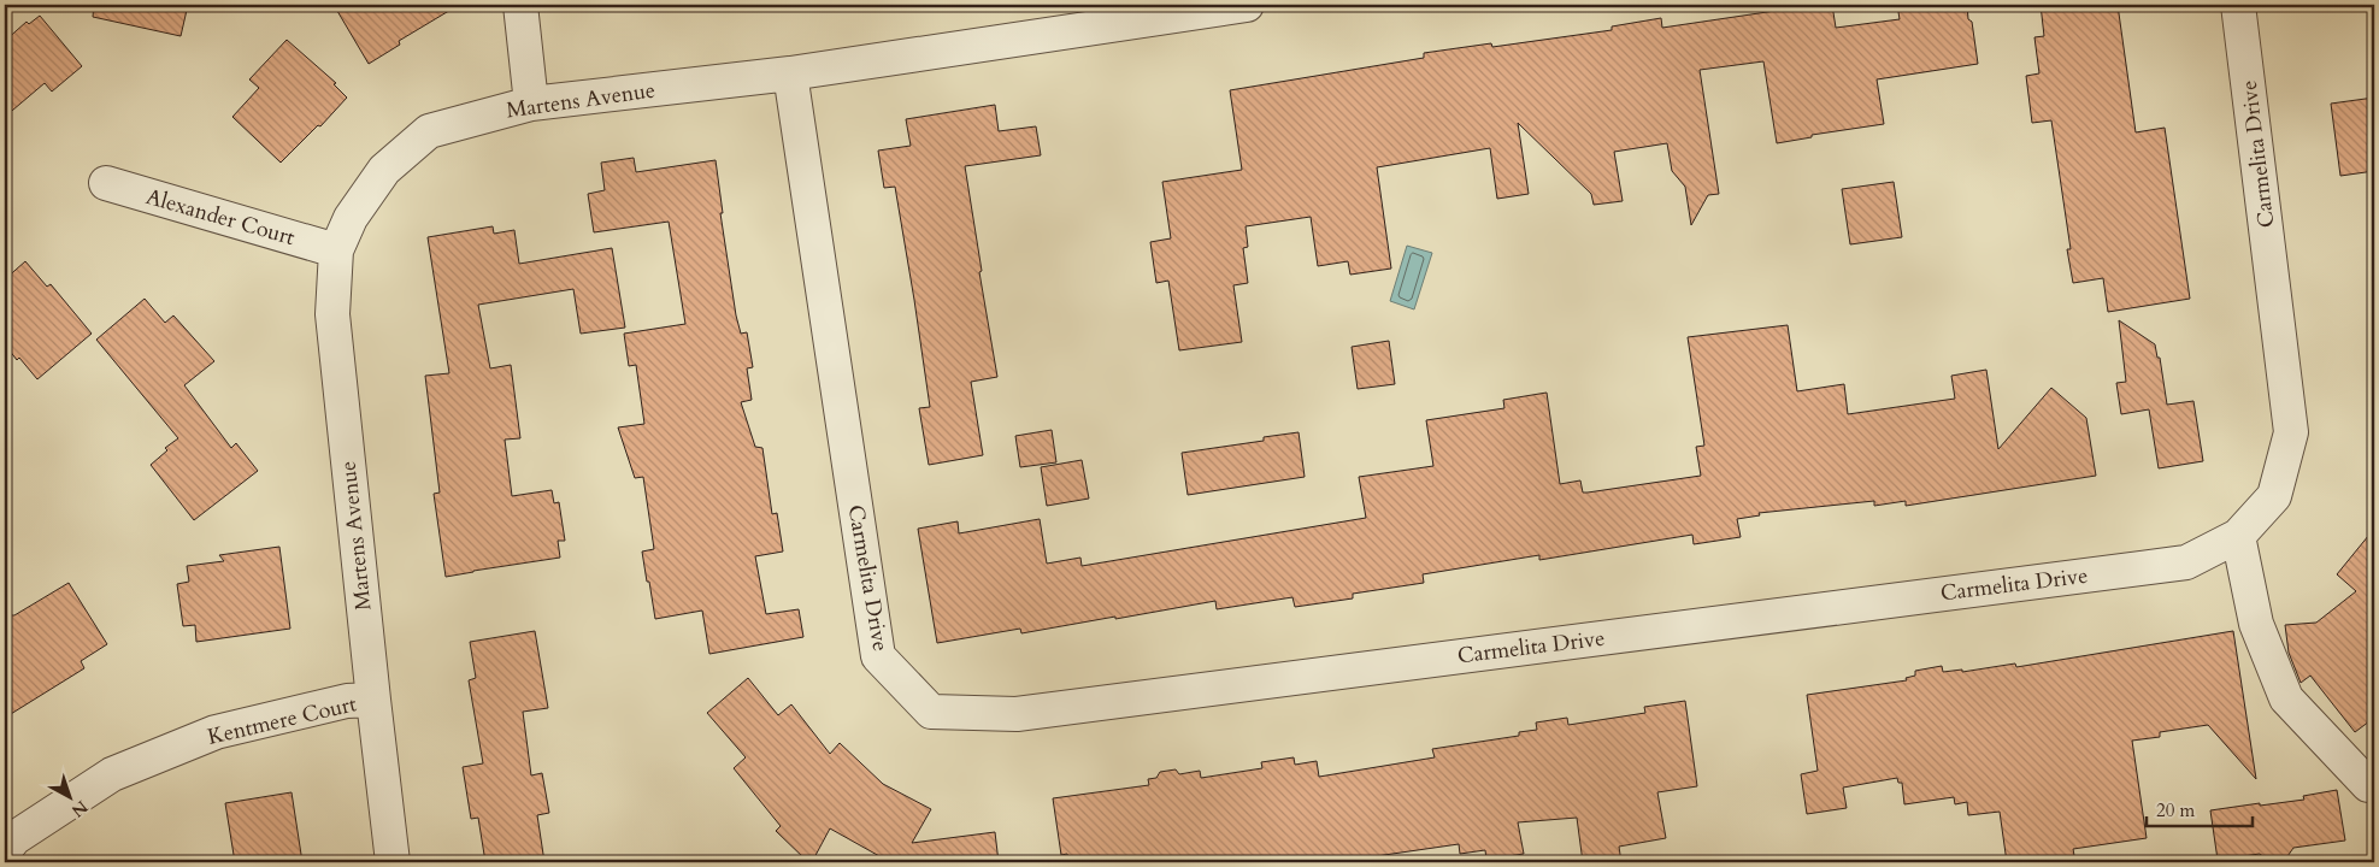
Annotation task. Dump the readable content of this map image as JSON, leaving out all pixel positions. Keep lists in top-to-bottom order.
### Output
{
  "streets": {
    "street": [
      "Martens Avenue",
      "Carmelita Drive",
      "Alexander Court",
      "Kentmere Court"
    ]
  },
  "crossings": [
    ["Martens Avenue", "Carmelita Drive"],
    ["Martens Avenue", "Alexander Court"],
    ["Martens Avenue", "Kentmere Court"]
  ],
  "scale_bar": "20 m",
  "north": "bottom right"
}
